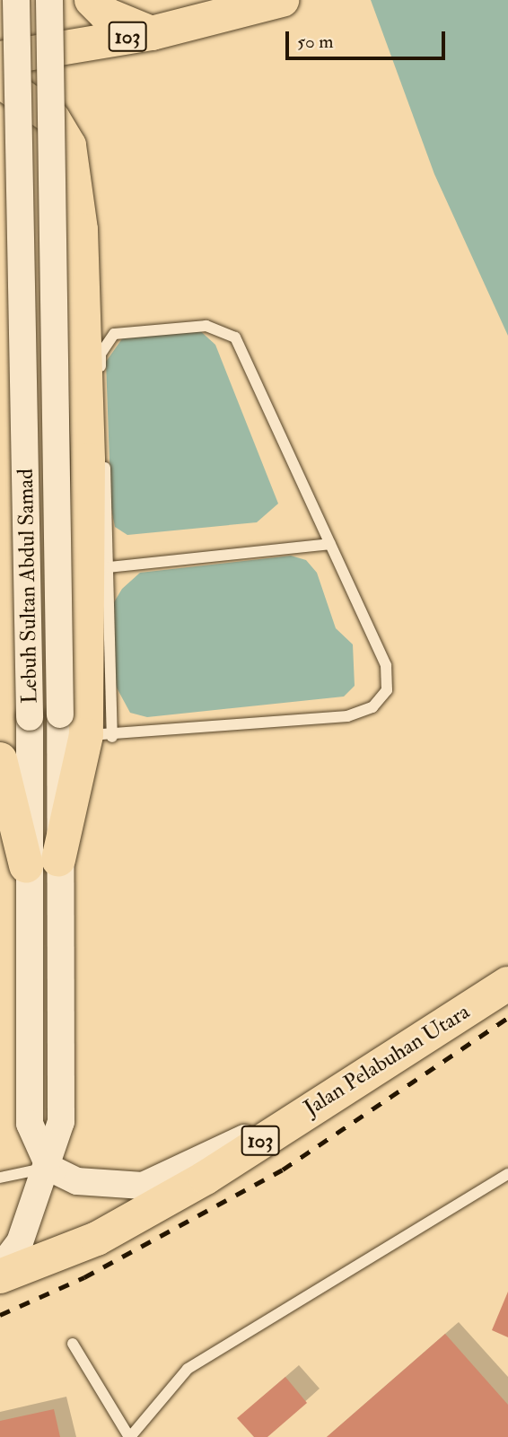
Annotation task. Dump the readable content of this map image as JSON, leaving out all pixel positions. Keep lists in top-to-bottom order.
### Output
{
  "streets": {
    "main road": ["103", "Jalan Pelabuhan Utara"],
    "street": ["Lebuh Sultan Abdul Samad"]
  },
  "scale_bar": "50 m"
}
